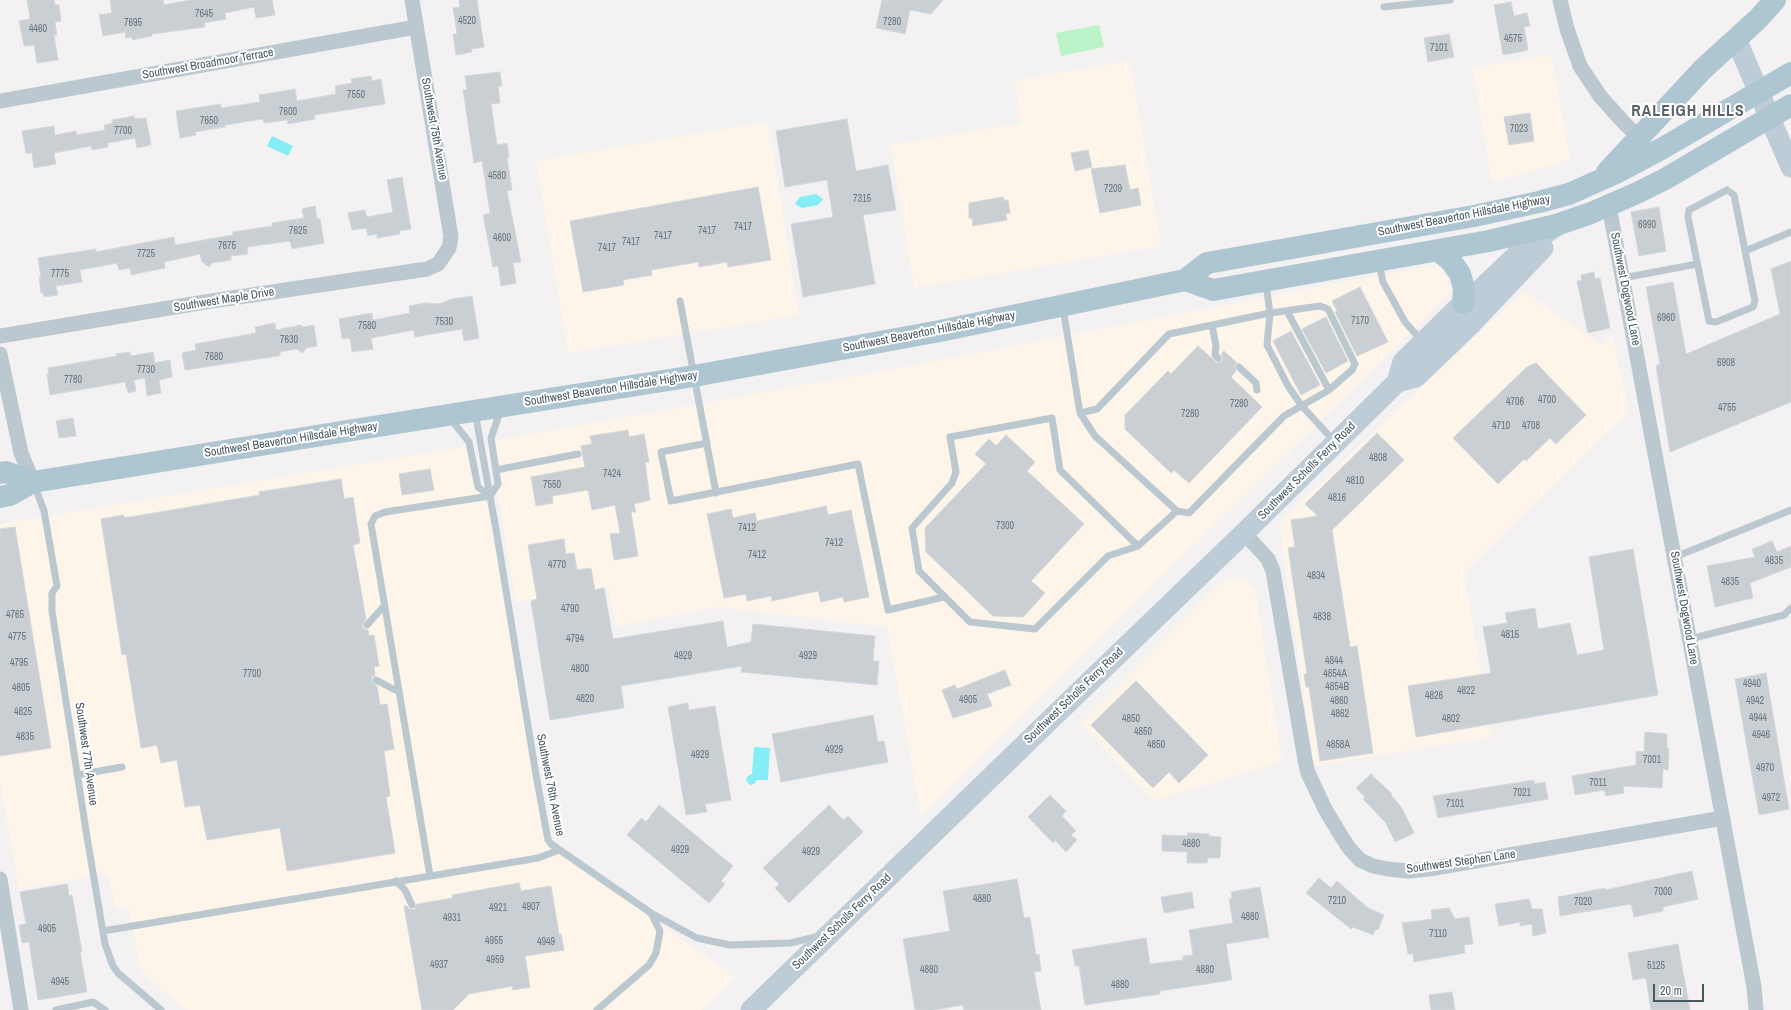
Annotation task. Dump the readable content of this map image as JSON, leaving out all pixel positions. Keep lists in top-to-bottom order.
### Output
{
  "streets": {
    "main road": ["Southwest Beaverton Hillsdale Highway", "Southwest Scholls Ferry Road"],
    "street": [
      "Southwest Broadmoor Terrace",
      "Southwest 75th Avenue",
      "Southwest Dogwood Lane",
      "Southwest Maple Drive",
      "Southwest Stephen Lane"
    ],
    "lane": ["Southwest 77th Avenue", "Southwest 76th Avenue"]
  },
  "crossings": [
    ["Southwest Broadmoor Terrace", "Southwest 75th Avenue"],
    ["Southwest 75th Avenue", "Southwest Maple Drive"],
    ["Southwest Beaverton Hillsdale Highway", "Southwest Scholls Ferry Road"],
    ["Southwest Beaverton Hillsdale Highway", "Southwest 77th Avenue"],
    ["Southwest Beaverton Hillsdale Highway", "Southwest 76th Avenue"],
    ["Southwest Dogwood Lane", "Southwest Stephen Lane"],
    ["Southwest Scholls Ferry Road", "Southwest 76th Avenue"],
    ["Southwest Scholls Ferry Road", "Southwest Stephen Lane"]
  ],
  "districts": ["RALEIGH HILLS"],
  "house_numbers": [
    "7645",
    "4520",
    "7280",
    "7695",
    "4460",
    "4575",
    "7101",
    "7550",
    "7600",
    "7650",
    "7023",
    "7700",
    "4580",
    "7209",
    "7315",
    "6990",
    "7417",
    "7625",
    "7417",
    "7417",
    "4600",
    "7417",
    "7675",
    "7417",
    "7725",
    "7775",
    "6960",
    "7170",
    "7530",
    "7580",
    "7630",
    "7680",
    "6908",
    "7730",
    "7780",
    "4700",
    "4706",
    "7280",
    "4755",
    "7280",
    "4710",
    "4708",
    "4808",
    "7424",
    "4810",
    "7550",
    "4816",
    "7300",
    "7412",
    "7412",
    "7412",
    "4835",
    "4770",
    "4834",
    "4835",
    "4790",
    "4765",
    "4838",
    "4815",
    "4775",
    "4794",
    "4929",
    "4929",
    "4844",
    "4795",
    "4800",
    "7700",
    "4854A",
    "4940",
    "4854B",
    "4805",
    "4822",
    "4826",
    "4820",
    "4905",
    "4860",
    "4942",
    "4825",
    "4862",
    "4944",
    "4850",
    "4802",
    "4850",
    "4946",
    "4835",
    "4850",
    "4858A",
    "4929",
    "4929",
    "7001",
    "4970",
    "7011",
    "7021",
    "4972",
    "7101",
    "4880",
    "4929",
    "4929",
    "7000",
    "4880",
    "7210",
    "7020",
    "4907",
    "4921",
    "4880",
    "4931",
    "4905",
    "7110",
    "4955",
    "4949",
    "4959",
    "4937",
    "5125",
    "4880",
    "4880",
    "4945",
    "4880"
  ],
  "scale_bar": "20 m"
}
